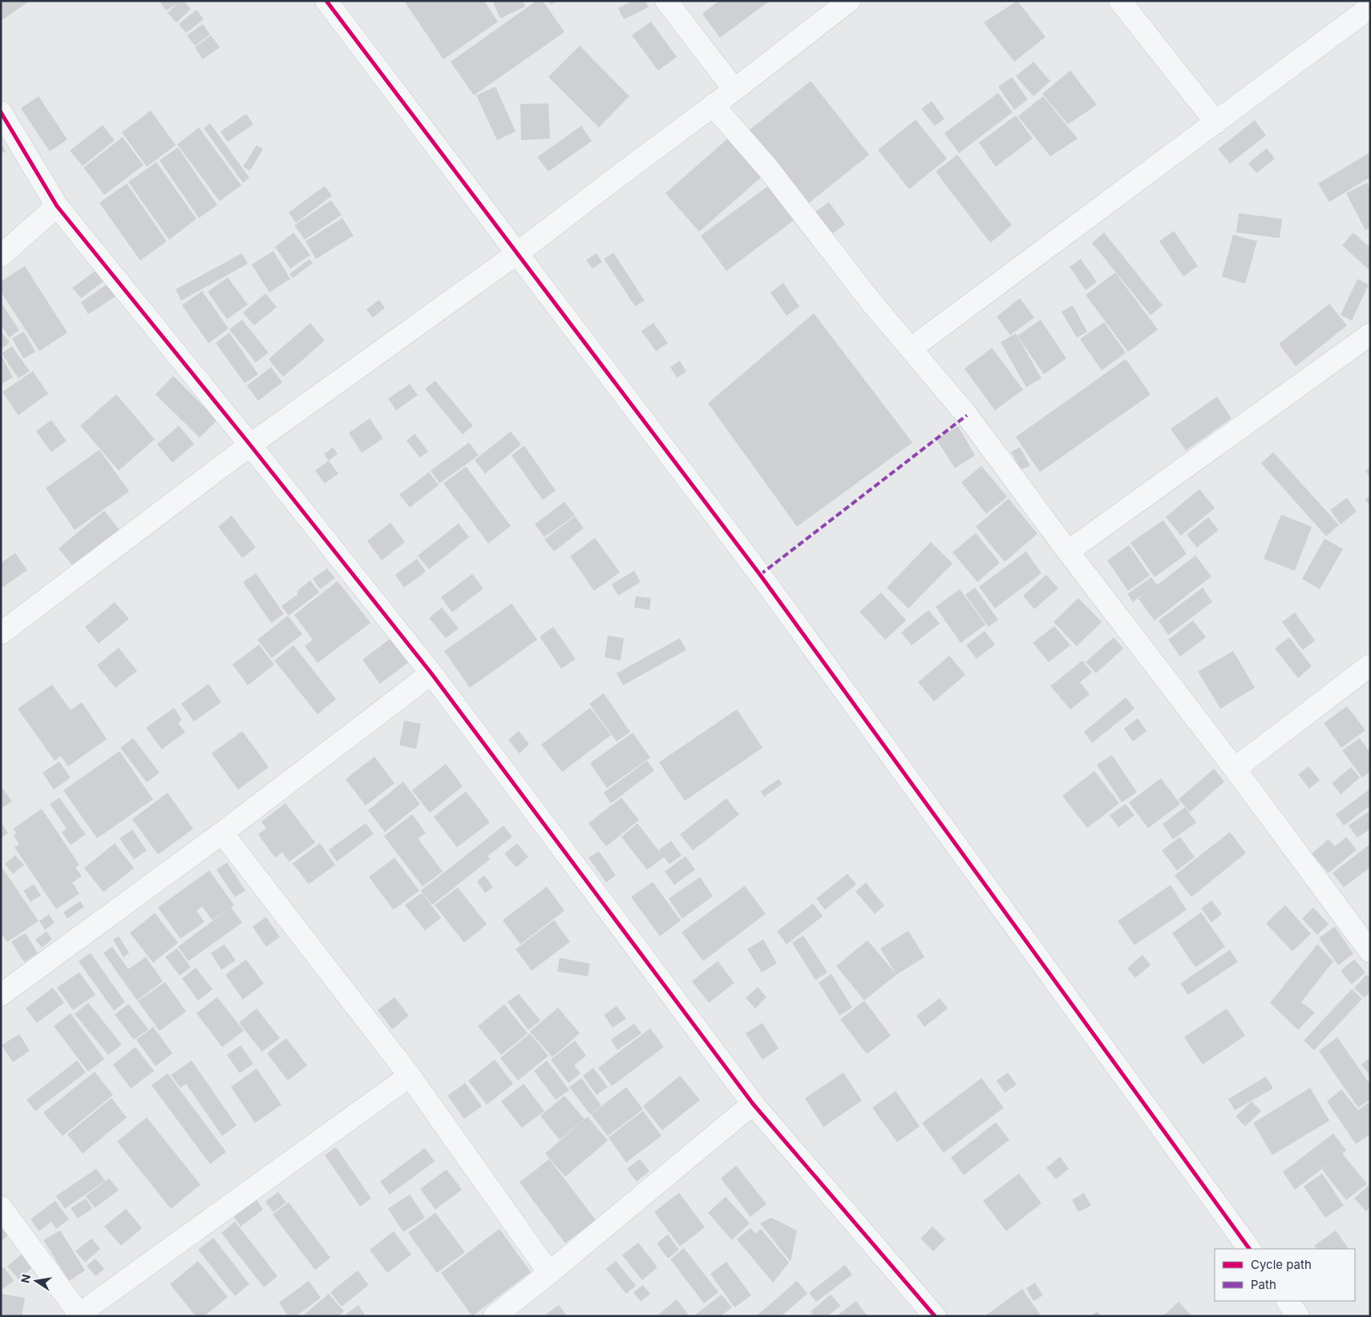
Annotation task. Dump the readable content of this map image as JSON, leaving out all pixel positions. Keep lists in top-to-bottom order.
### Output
{
  "legend": ["Cycle path", "Path"],
  "north": "left"
}
